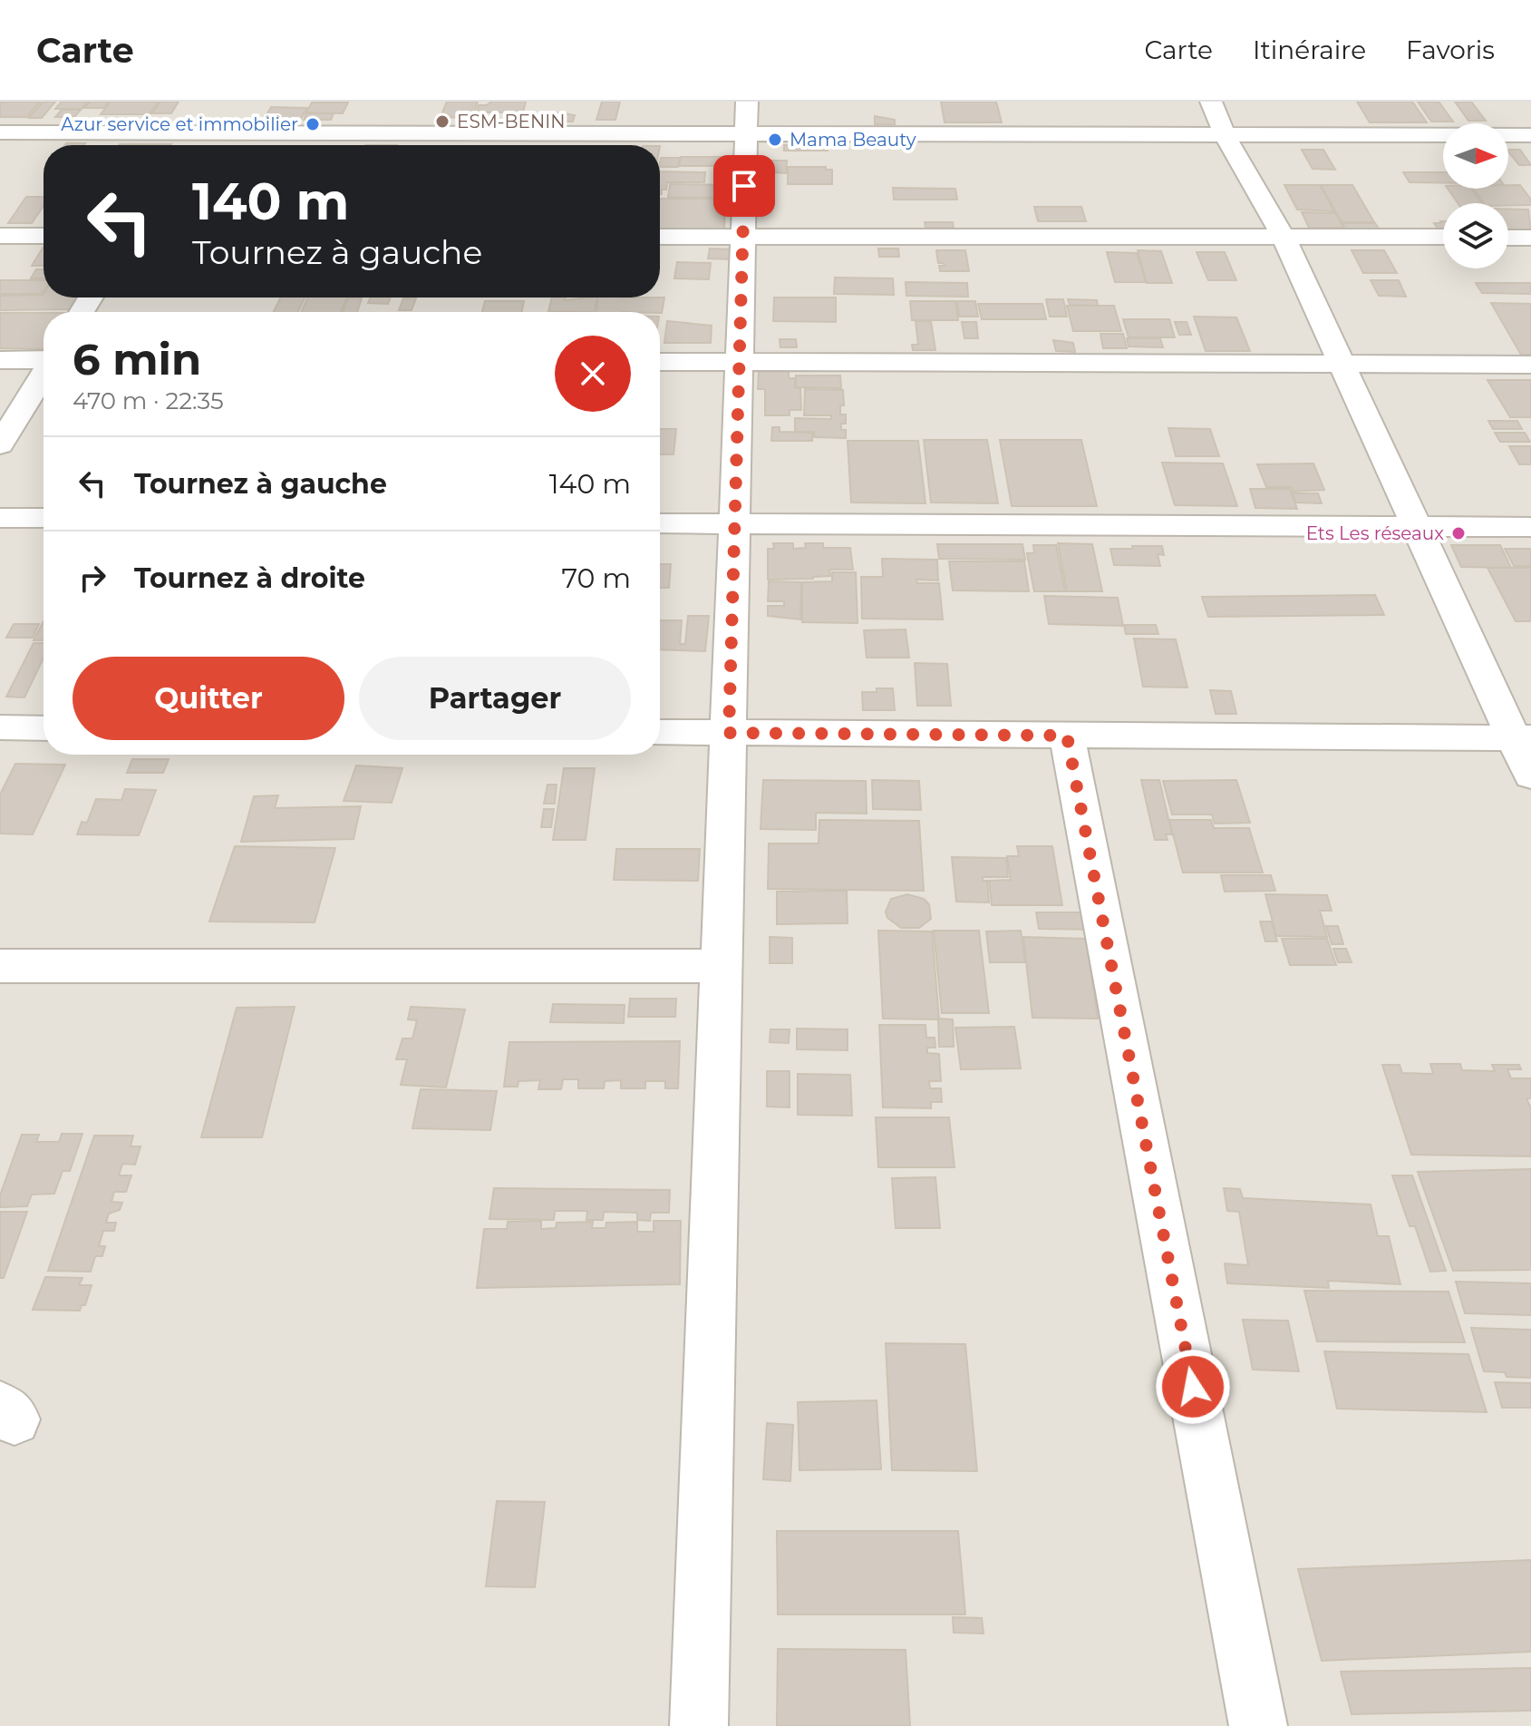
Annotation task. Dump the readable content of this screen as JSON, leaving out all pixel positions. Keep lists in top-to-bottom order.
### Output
{
  "places": [
    "ESM-BENIN",
    "Azur service et immobilier",
    "Mama Beauty",
    "Ets Les réseaux"
  ],
  "north": "right",
  "page": {
    "header": "Carte",
    "nav": ["Carte", "Itinéraire", "Favoris"],
    "turn": ["140 m", "Tournez à gauche"],
    "heading": ["6 min", "470 m · 22:35"],
    "list": [
      {
        "name": "Tournez à gauche",
        "value": "140 m"
      },
      {
        "name": "Tournez à droite",
        "value": "70 m"
      }
    ],
    "buttons": ["Quitter", "Partager"]
  }
}
